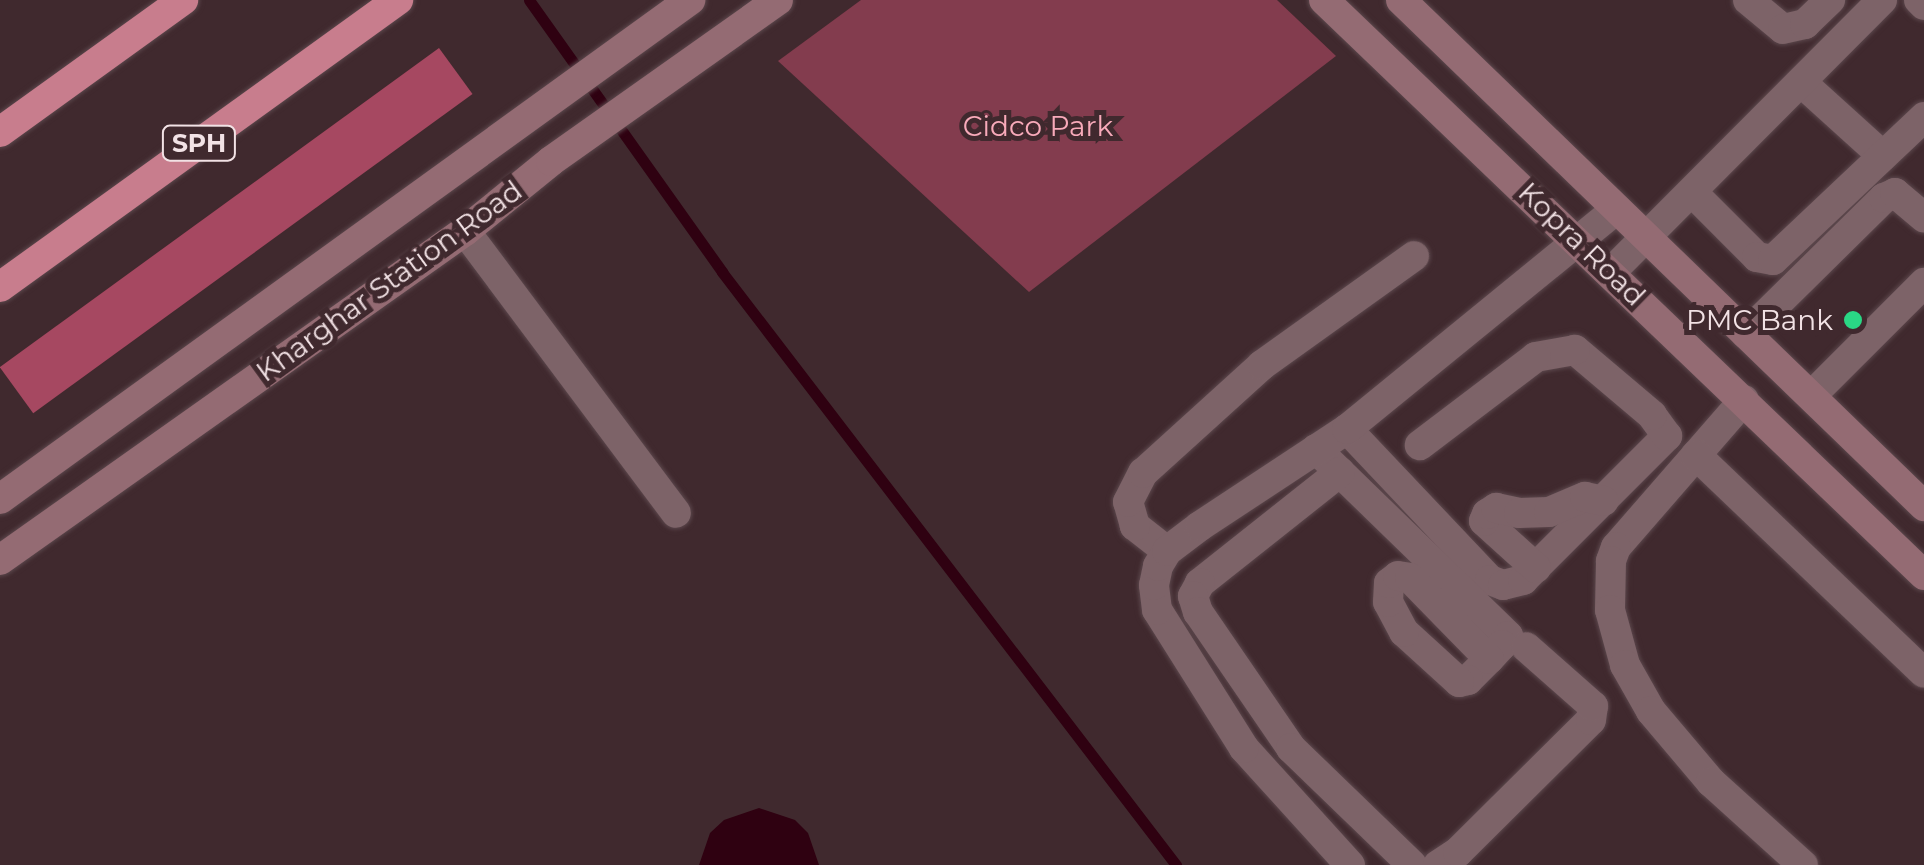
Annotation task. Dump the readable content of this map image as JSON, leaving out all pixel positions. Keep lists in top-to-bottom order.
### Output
{
  "streets": {
    "highway": ["SPH"],
    "street": ["Kopra Road", "Kharghar Station Road"]
  },
  "parks": ["Cidco Park"],
  "places": ["PMC Bank"]
}
